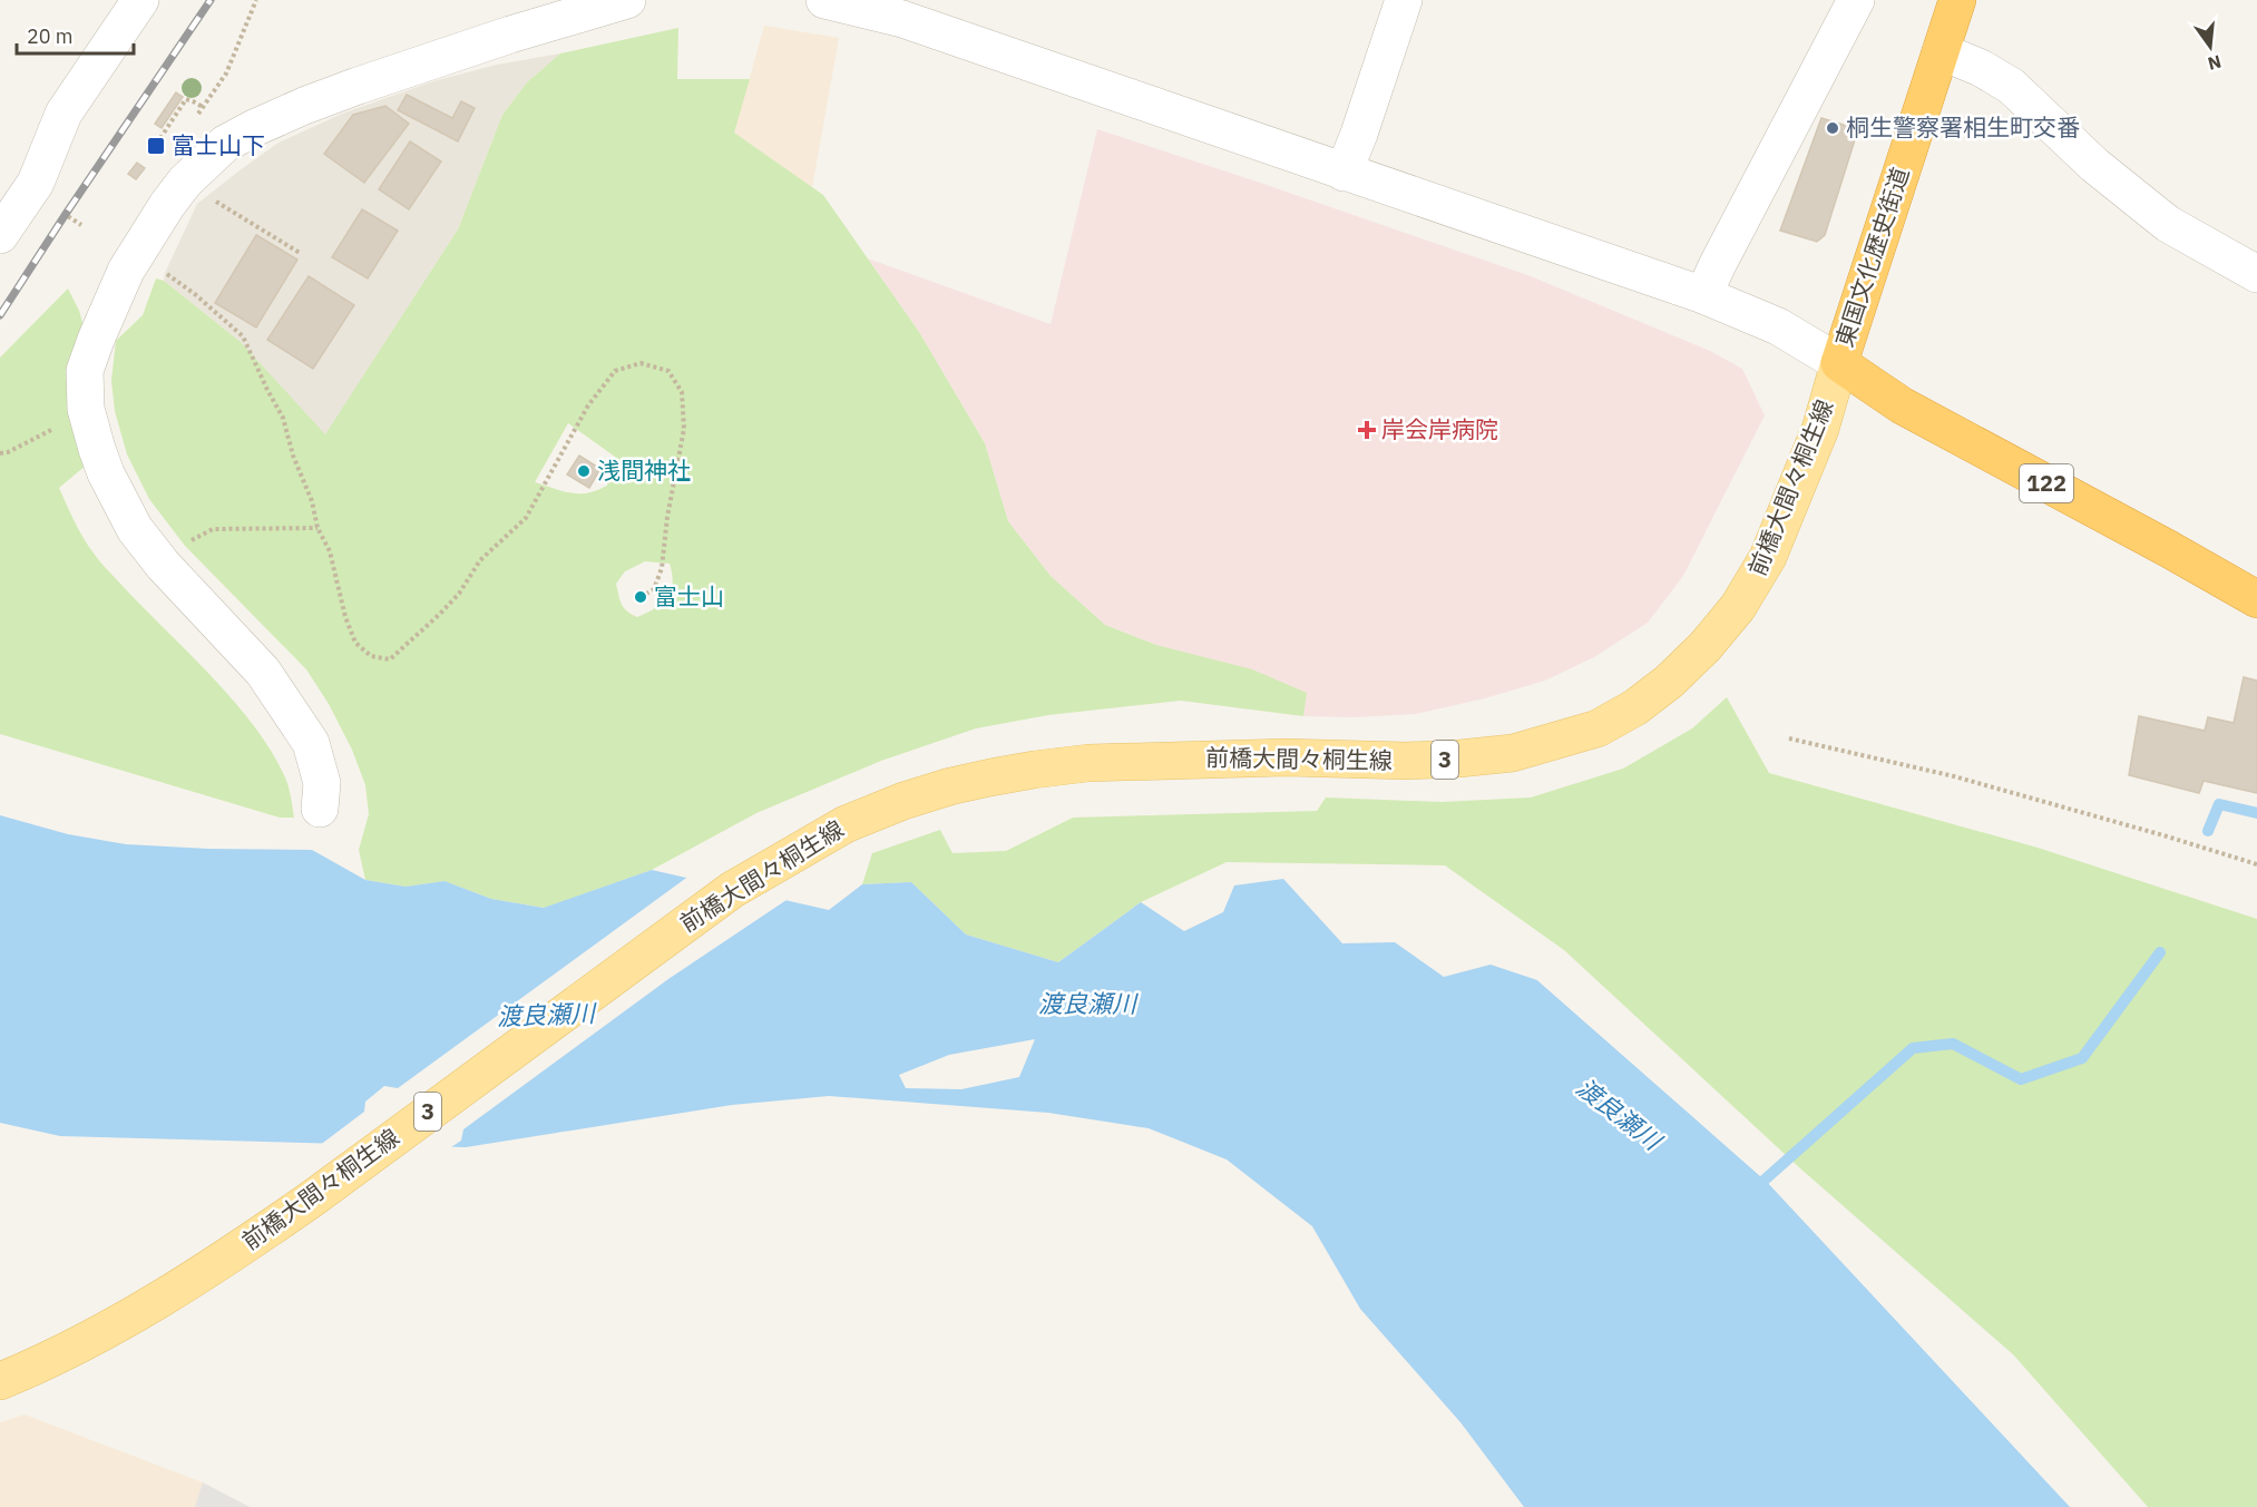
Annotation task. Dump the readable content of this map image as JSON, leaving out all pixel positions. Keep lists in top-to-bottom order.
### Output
{
  "streets": {
    "highway": ["東国文化歴史街道", "122"],
    "main road": ["前橋大間々桐生線", "3"]
  },
  "crossings": [
    ["東国文化歴史街道", "前橋大間々桐生線"]
  ],
  "water": ["渡良瀬川"],
  "places": {
    "other": ["桐生警察署相生町交番", "浅間神社", "富士山"],
    "transit": ["富士山下"],
    "health": ["岸会岸病院"]
  },
  "scale_bar": "20 m",
  "north": "bottom"
}
